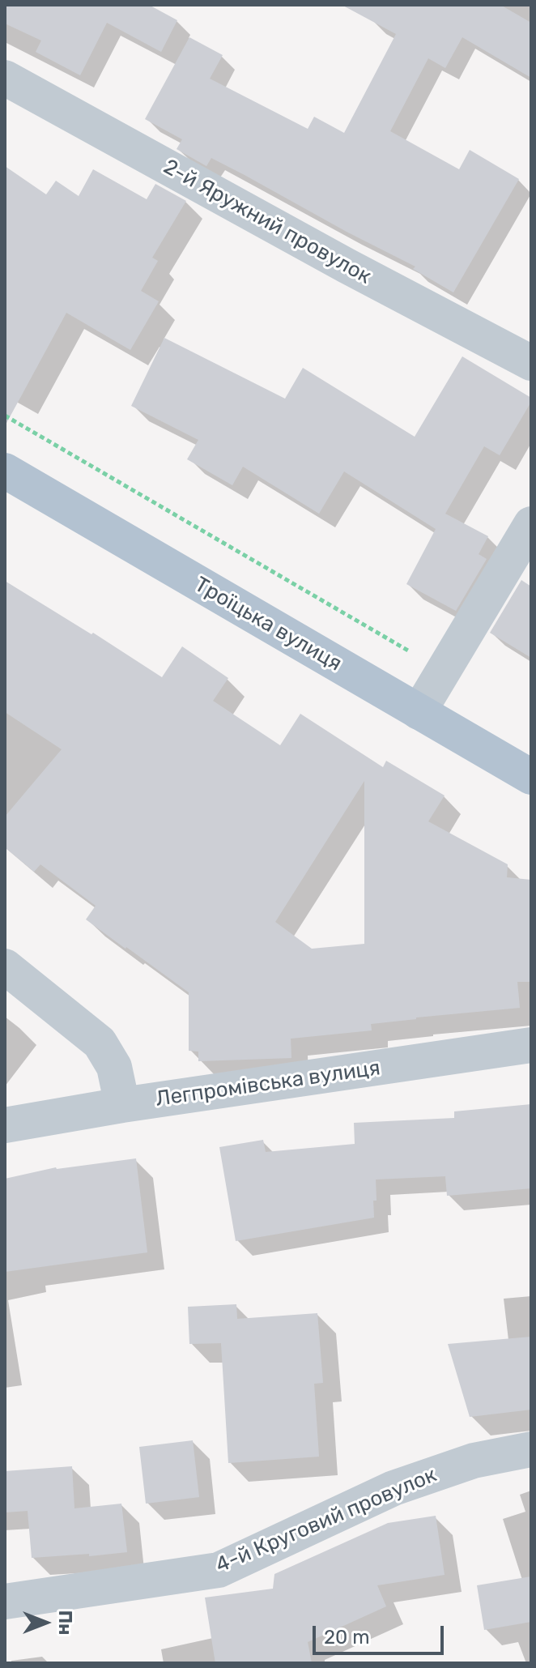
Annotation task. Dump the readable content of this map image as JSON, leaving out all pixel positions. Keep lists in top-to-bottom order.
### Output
{
  "streets": {
    "main road": ["Троїцька вулиця"],
    "street": ["2-й Яружний провулок", "Легпромівська вулиця", "4-й Круговий провулок"]
  },
  "scale_bar": "20 m",
  "north": "right"
}
